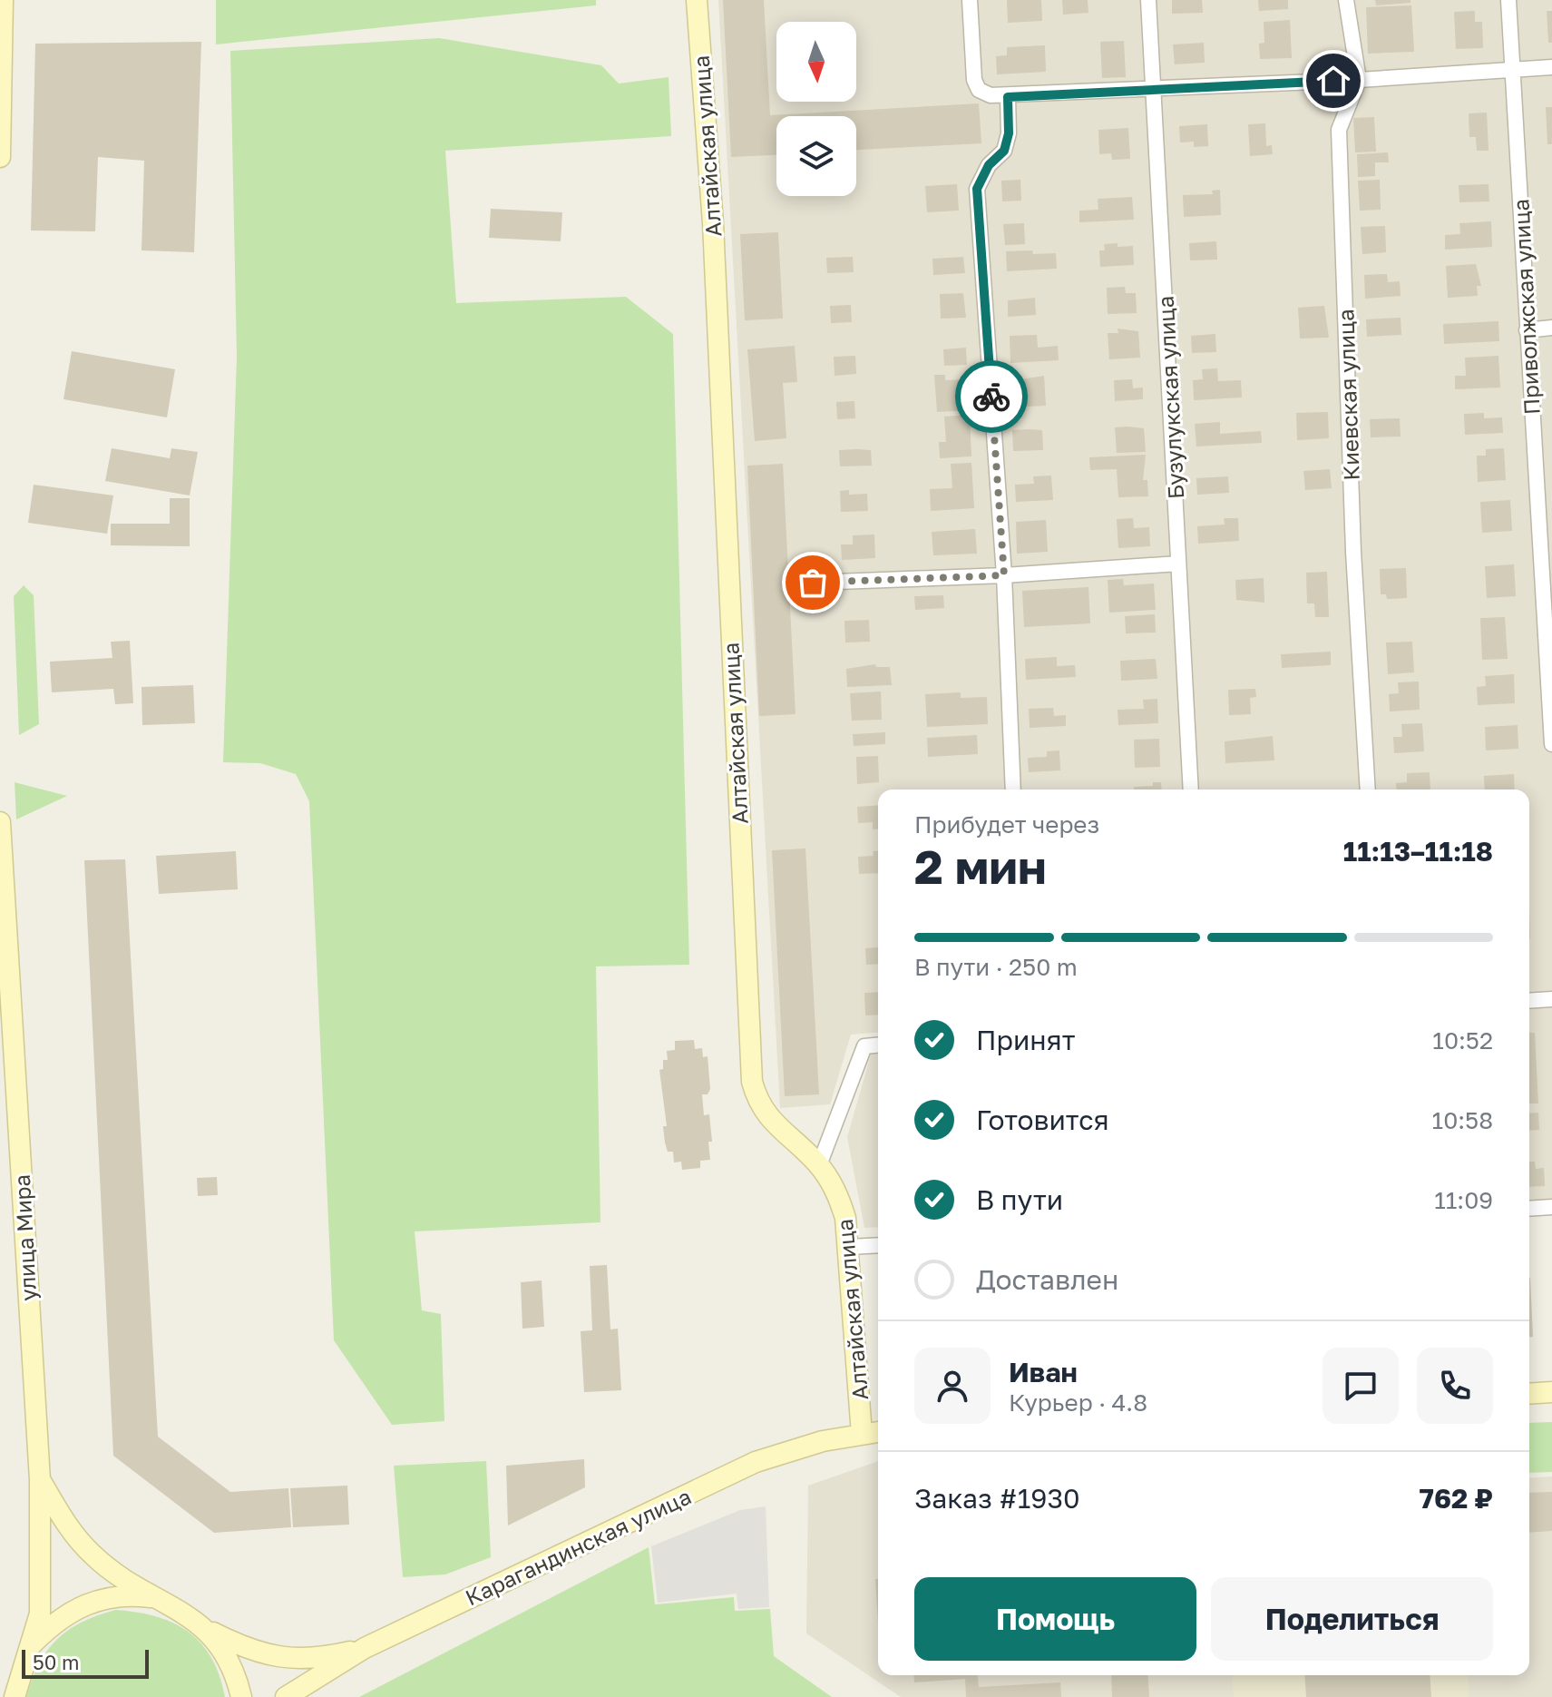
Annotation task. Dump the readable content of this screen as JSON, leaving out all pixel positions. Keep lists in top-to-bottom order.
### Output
{
  "streets": {
    "main road": ["Алтайская улица", "улица Мира", "Карагандинская улица"],
    "street": ["Приволжская улица", "Киевская улица", "Бузулукская улица"]
  },
  "crossings": [
    ["Алтайская улица", "Карагандинская улица"]
  ],
  "scale_bar": "50 m",
  "north": "bottom",
  "page": {
    "heading": ["2 мин", "Прибудет через", "11:13–11:18"],
    "panel": [
      "Иван",
      "Курьер · 4.8",
      "Заказ #1930",
      "762 ₽"
    ],
    "bar": "В пути · 250 m",
    "list": [
      ["Принят", "10:52"],
      ["Готовится", "10:58"],
      ["В пути", "11:09"],
      "Доставлен"
    ],
    "buttons": ["Помощь", "Поделиться"],
    "scale": "50 m"
  }
}
